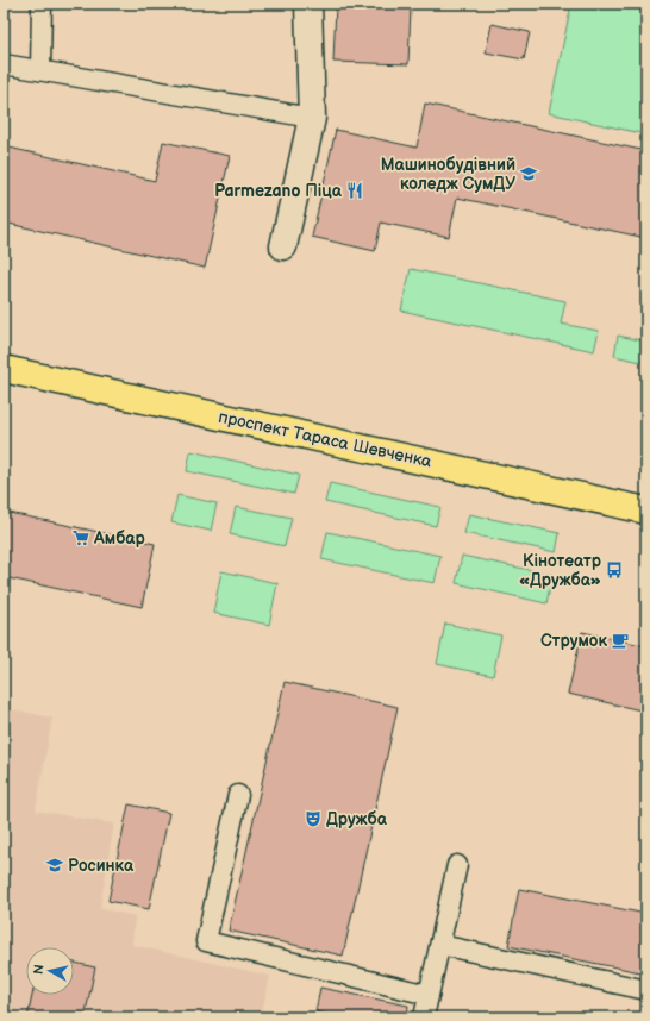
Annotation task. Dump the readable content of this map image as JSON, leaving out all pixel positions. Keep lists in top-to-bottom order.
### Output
{
  "streets": {
    "main road": ["проспект Тараса Шевченка"]
  },
  "places": {
    "school or university": ["Машинобудівний коледж СумДУ", "Росинка"],
    "restaurant": ["Parmezano Піца"],
    "supermarket": ["Амбар"],
    "bus stop": ["Кінотеатр «Дружба»"],
    "cafe": ["Струмок"],
    "theatre": ["Дружба"]
  },
  "north": "left"
}
